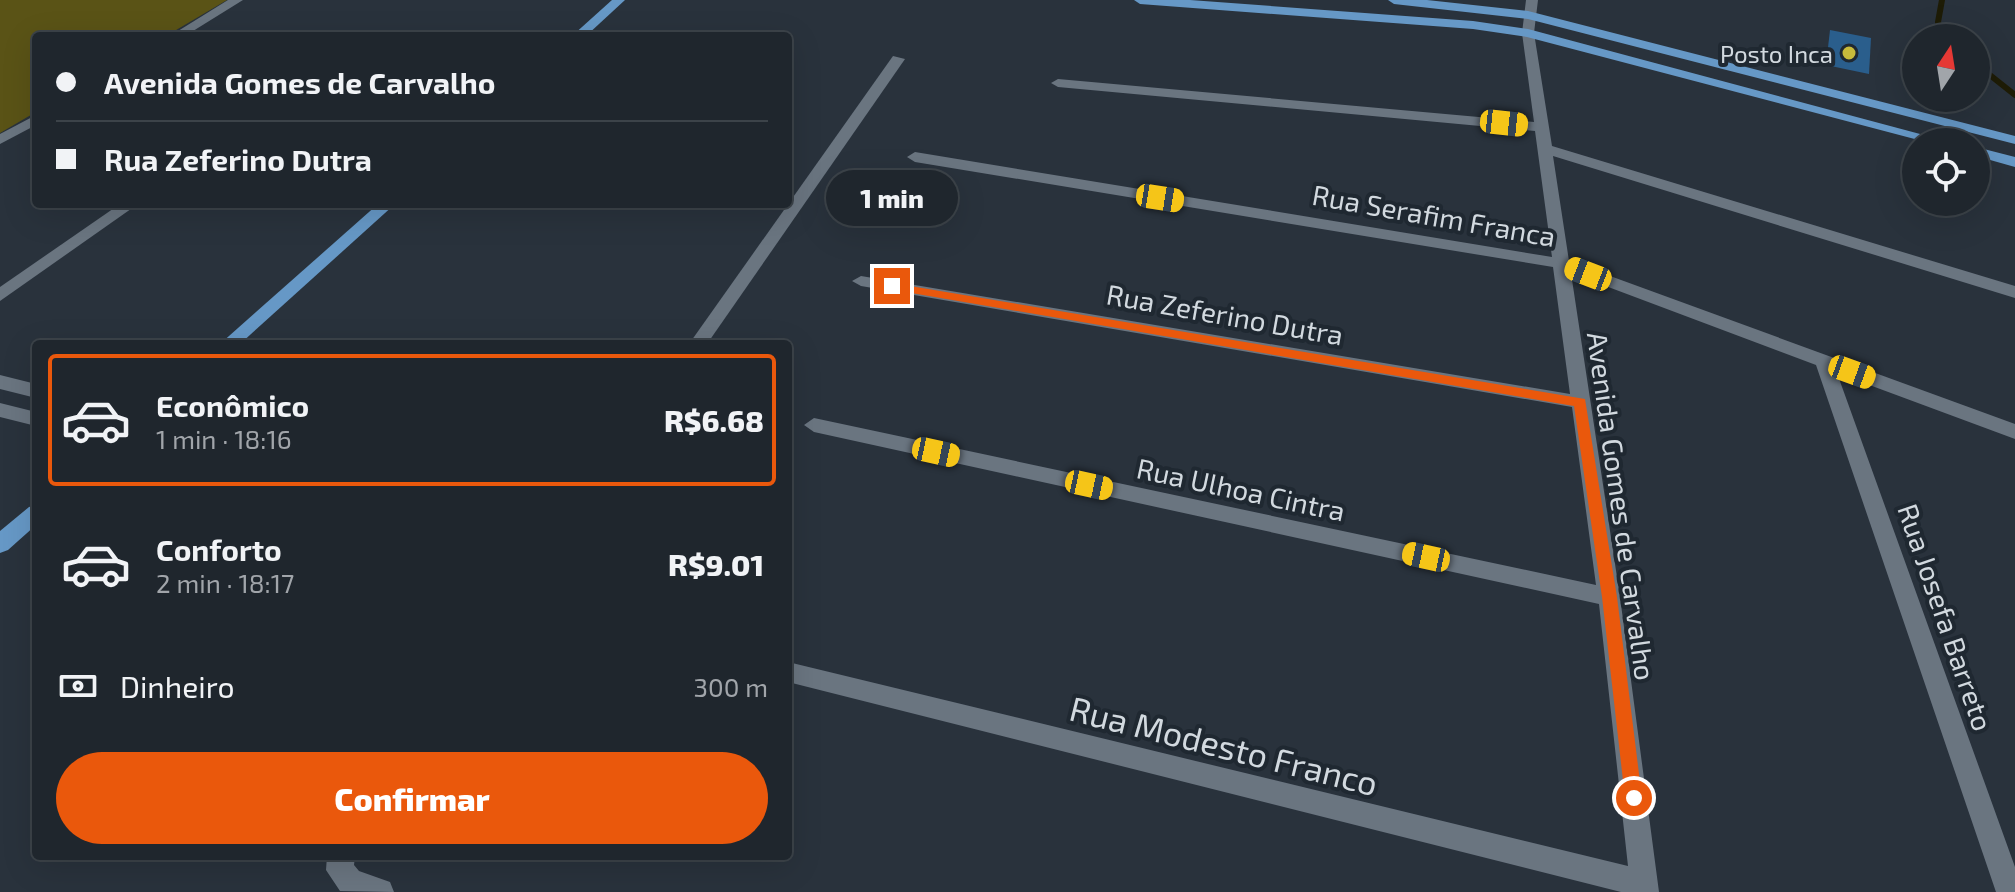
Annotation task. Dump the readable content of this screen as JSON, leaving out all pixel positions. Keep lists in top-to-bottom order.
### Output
{
  "streets": {
    "street": [
      "Rua Serafim Franca",
      "Rua Zeferino Dutra",
      "Rua Ulhoa Cintra",
      "Avenida Gomes de Carvalho",
      "Rua Josefa Barreto",
      "Rua Modesto Franco"
    ]
  },
  "crossings": [
    ["Rua Serafim Franca", "Avenida Gomes de Carvalho"],
    ["Rua Serafim Franca", "Rua Josefa Barreto"],
    ["Rua Zeferino Dutra", "Avenida Gomes de Carvalho"],
    ["Rua Ulhoa Cintra", "Avenida Gomes de Carvalho"],
    ["Avenida Gomes de Carvalho", "Rua Modesto Franco"]
  ],
  "places": ["Posto Inca"],
  "north": "top",
  "page": {
    "banner": ["Avenida Gomes de Carvalho", "Rua Zeferino Dutra"],
    "bubble": "1 min",
    "list": [
      {
        "name": "Econômico",
        "note": "1 min · 18:16",
        "value": "R$6.68"
      },
      {
        "name": "Conforto",
        "note": "2 min · 18:17",
        "value": "R$9.01"
      }
    ],
    "pay": ["Dinheiro", "300 m"],
    "buttons": "Confirmar"
  }
}
